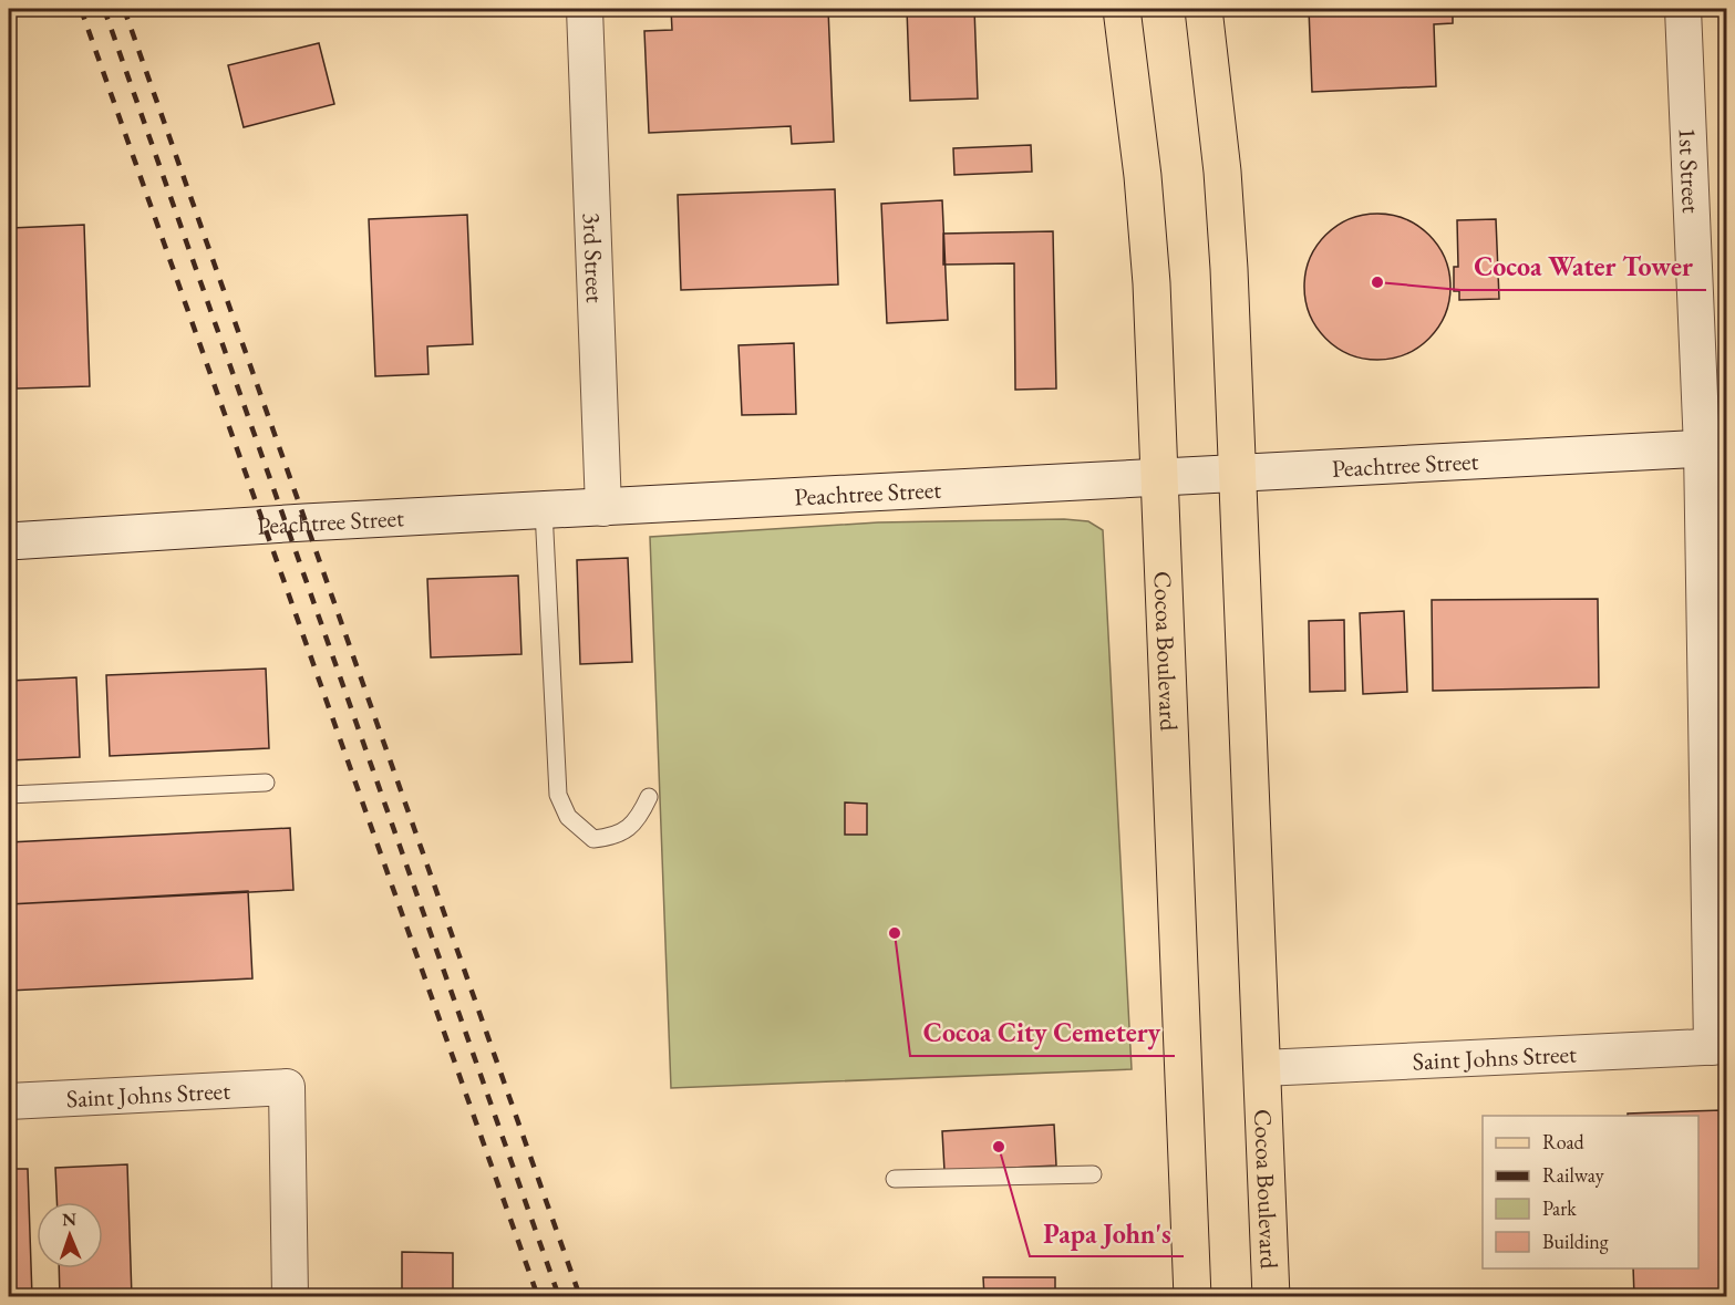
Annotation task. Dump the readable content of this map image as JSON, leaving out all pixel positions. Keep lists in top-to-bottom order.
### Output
{
  "streets": {
    "main road": ["Cocoa Boulevard"],
    "street": [
      "1st Street",
      "3rd Street",
      "Peachtree Street",
      "Saint Johns Street"
    ]
  },
  "crossings": [
    ["1st Street", "Peachtree Street"],
    ["1st Street", "Saint Johns Street"],
    ["3rd Street", "Peachtree Street"],
    ["Peachtree Street", "Cocoa Boulevard"],
    ["Cocoa Boulevard", "Saint Johns Street"]
  ],
  "places": ["Cocoa Water Tower", "Cocoa City Cemetery", "Papa John's"],
  "legend": [
    "Road",
    "Railway",
    "Park",
    "Building"
  ],
  "north": "top"
}
